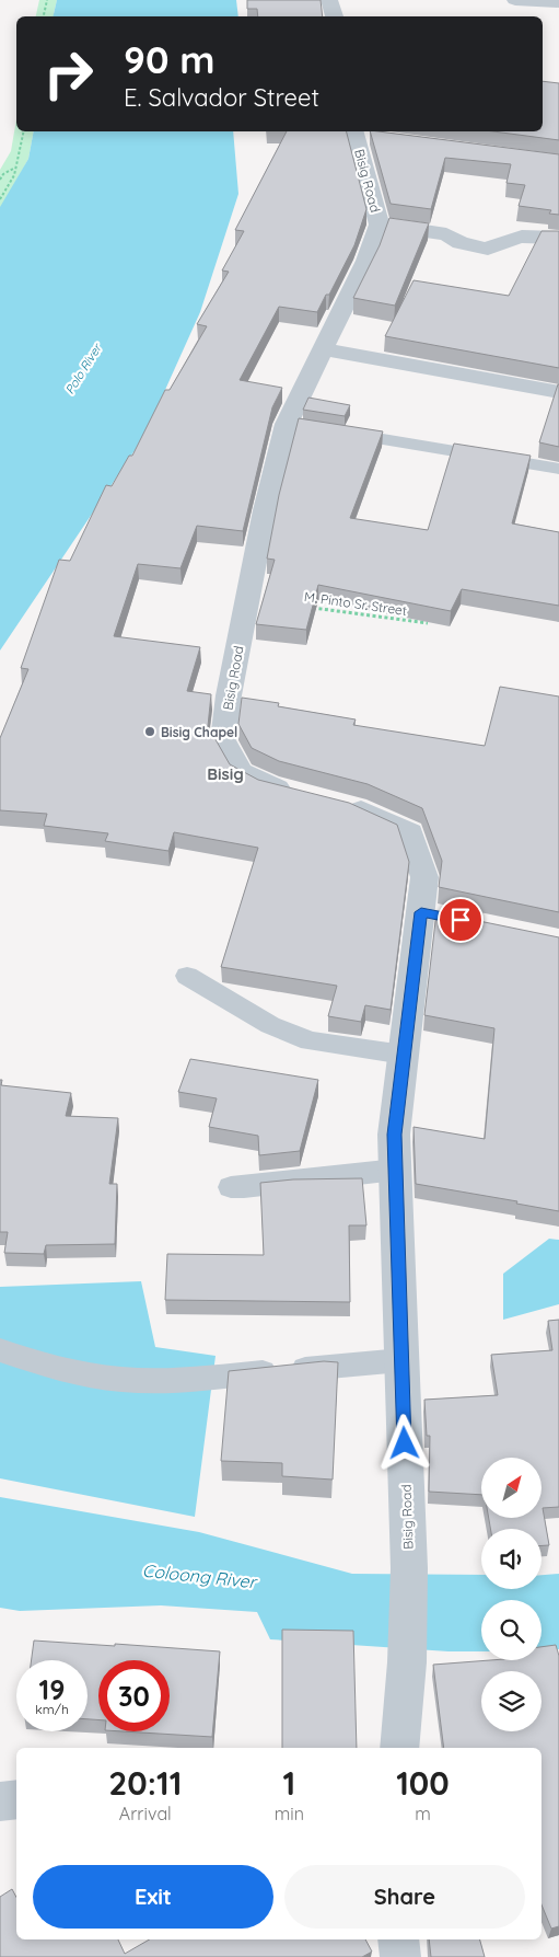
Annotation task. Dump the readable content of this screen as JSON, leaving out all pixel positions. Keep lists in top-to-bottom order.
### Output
{
  "streets": {
    "street": ["Bisig Road"],
    "path": ["M. Pinto Sr. Street"]
  },
  "districts": ["Bisig"],
  "water": ["Polo River", "Coloong River"],
  "places": ["Bisig Chapel"],
  "north": "top right",
  "page": {
    "turn": ["90 m", "E. Salvador Street"],
    "speed": "19 km/h",
    "limit": "30",
    "eta": [
      "20:11",
      "Arrival",
      "1",
      "min",
      "100",
      "m"
    ],
    "buttons": ["Exit", "Share"]
  }
}
